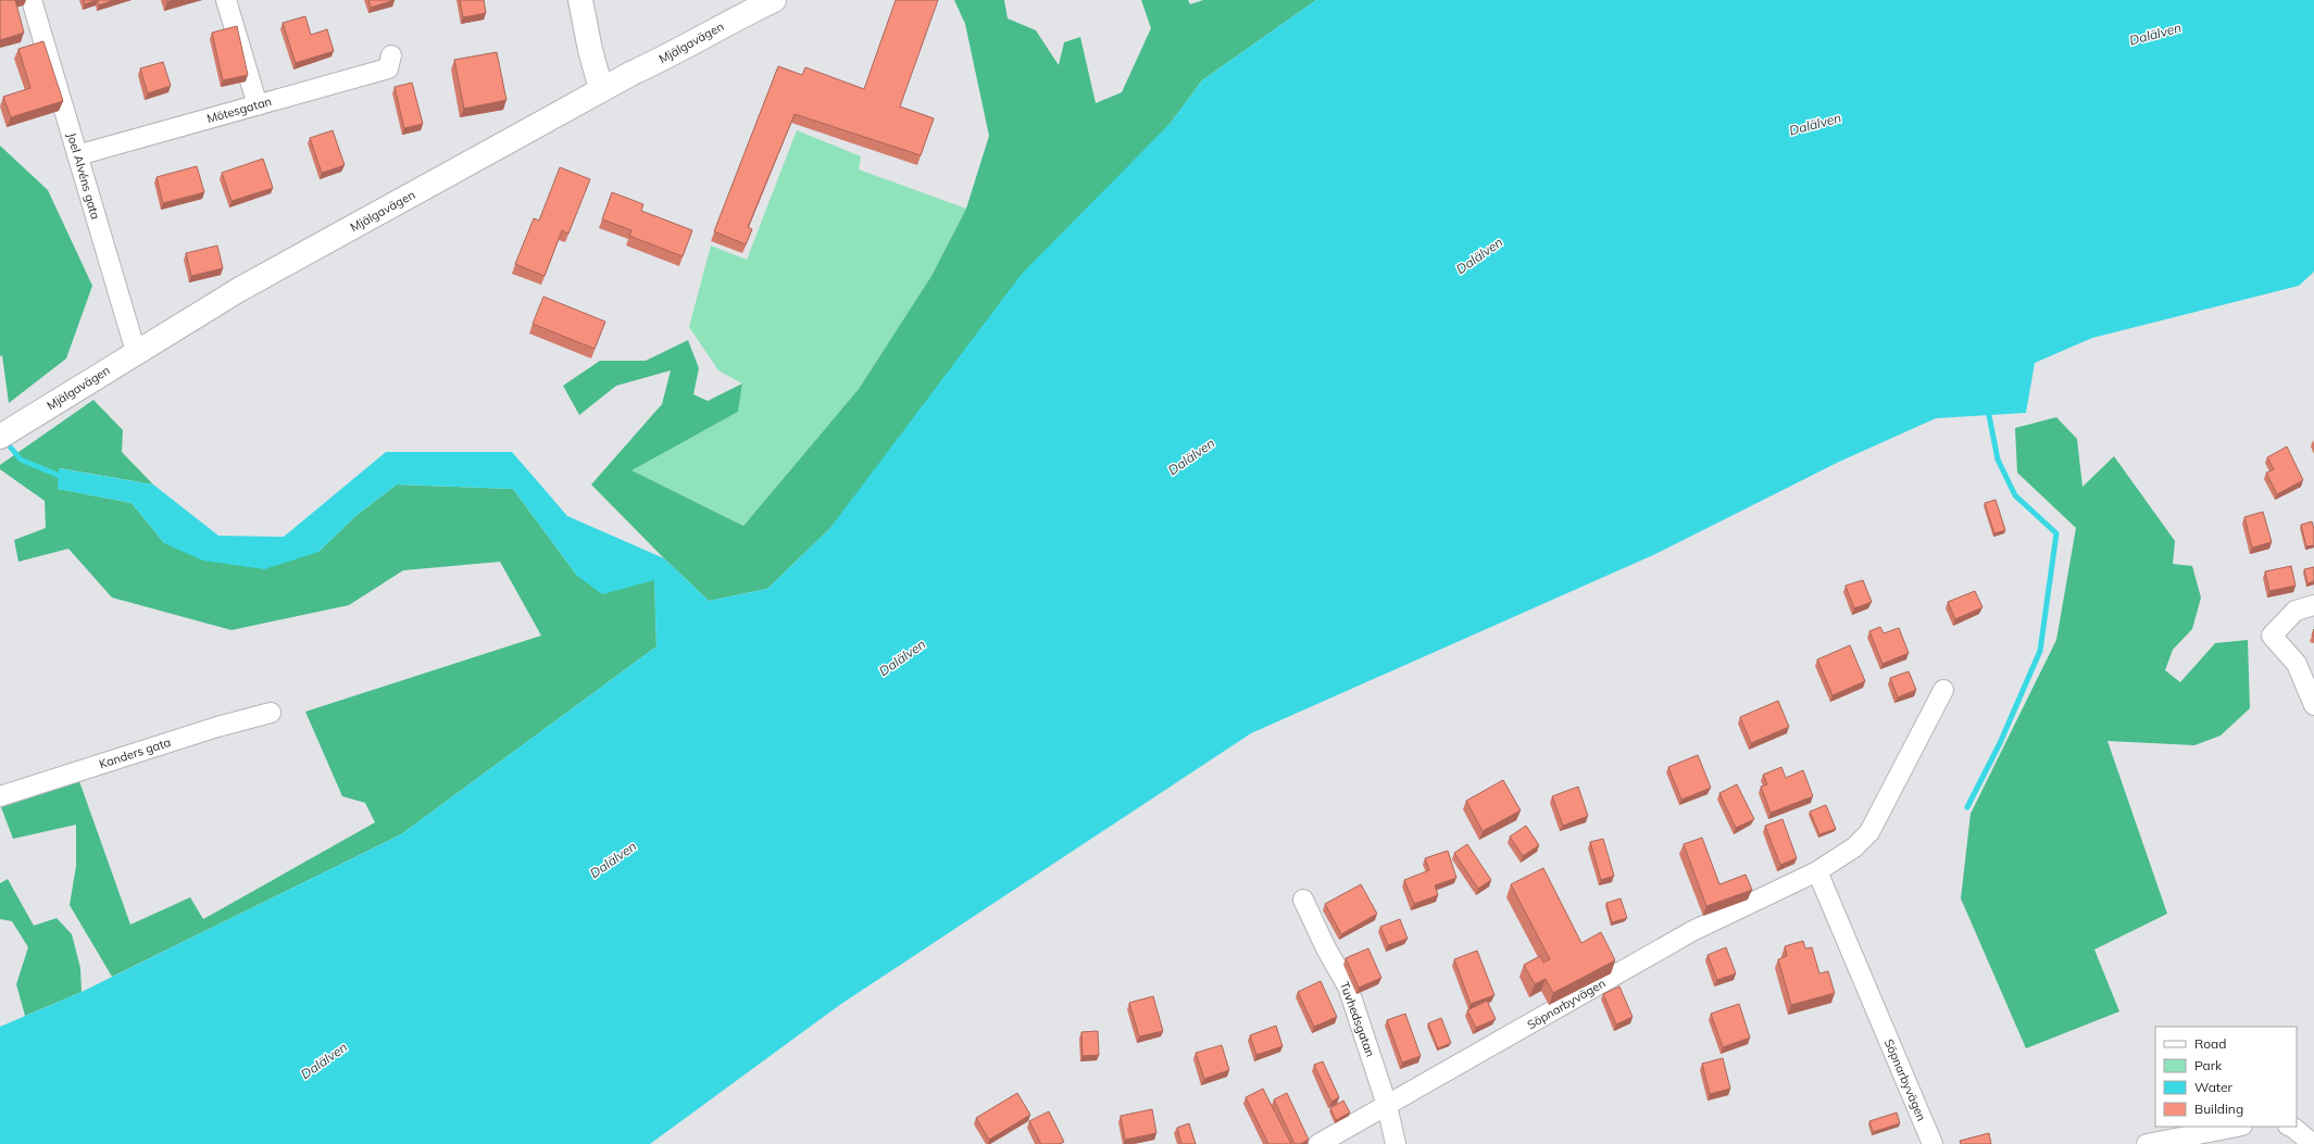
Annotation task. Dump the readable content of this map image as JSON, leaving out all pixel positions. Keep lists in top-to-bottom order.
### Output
{
  "streets": {
    "street": [
      "Mjälgavägen",
      "Mötesgatan",
      "Joel Alvéns gata",
      "Kanders gata",
      "Söpnarbyvägen",
      "Tuvhedsgatan"
    ]
  },
  "crossings": [
    ["Mjälgavägen", "Joel Alvéns gata"],
    ["Mötesgatan", "Joel Alvéns gata"],
    ["Söpnarbyvägen", "Tuvhedsgatan"]
  ],
  "water": ["Dalälven"],
  "legend": [
    "Road",
    "Park",
    "Water",
    "Building"
  ]
}
